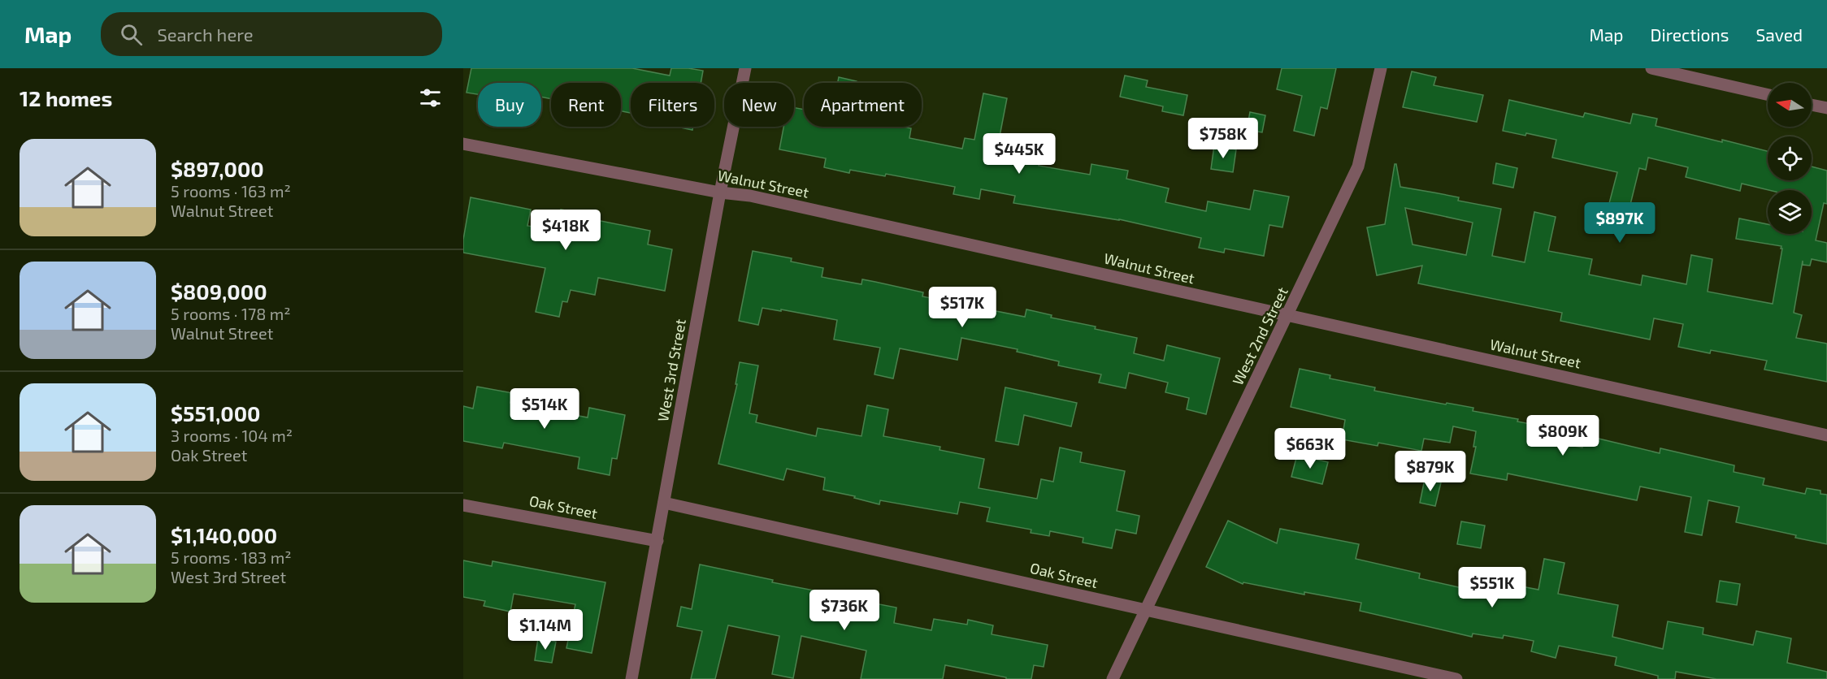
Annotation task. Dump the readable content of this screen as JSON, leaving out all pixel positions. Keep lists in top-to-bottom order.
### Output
{
  "streets": {
    "street": [
      "Walnut Street",
      "West 2nd Street",
      "West 3rd Street",
      "Oak Street"
    ]
  },
  "crossings": [
    ["Walnut Street", "West 2nd Street"],
    ["Walnut Street", "West 3rd Street"],
    ["West 2nd Street", "Oak Street"],
    ["West 3rd Street", "Oak Street"]
  ],
  "north": "left",
  "page": {
    "header": "Map",
    "search": "Search here",
    "nav": ["Map", "Directions", "Saved"],
    "heading": "12 homes",
    "chip": [
      "Buy",
      "Rent",
      "Filters",
      "New",
      "Apartment"
    ],
    "price": [
      "$758K",
      "$445K",
      "$897K",
      "$418K",
      "$517K",
      "$514K",
      "$809K",
      "$663K",
      "$879K",
      "$551K",
      "$736K",
      "$1.14M"
    ],
    "list": [
      {
        "name": "$897,000",
        "note": "5 rooms · 163 m² · Walnut Street"
      },
      {
        "name": "$809,000",
        "note": "5 rooms · 178 m² · Walnut Street"
      },
      {
        "name": "$551,000",
        "note": "3 rooms · 104 m² · Oak Street"
      },
      {
        "name": "$1,140,000",
        "note": "5 rooms · 183 m² · West 3rd Street"
      }
    ]
  }
}
